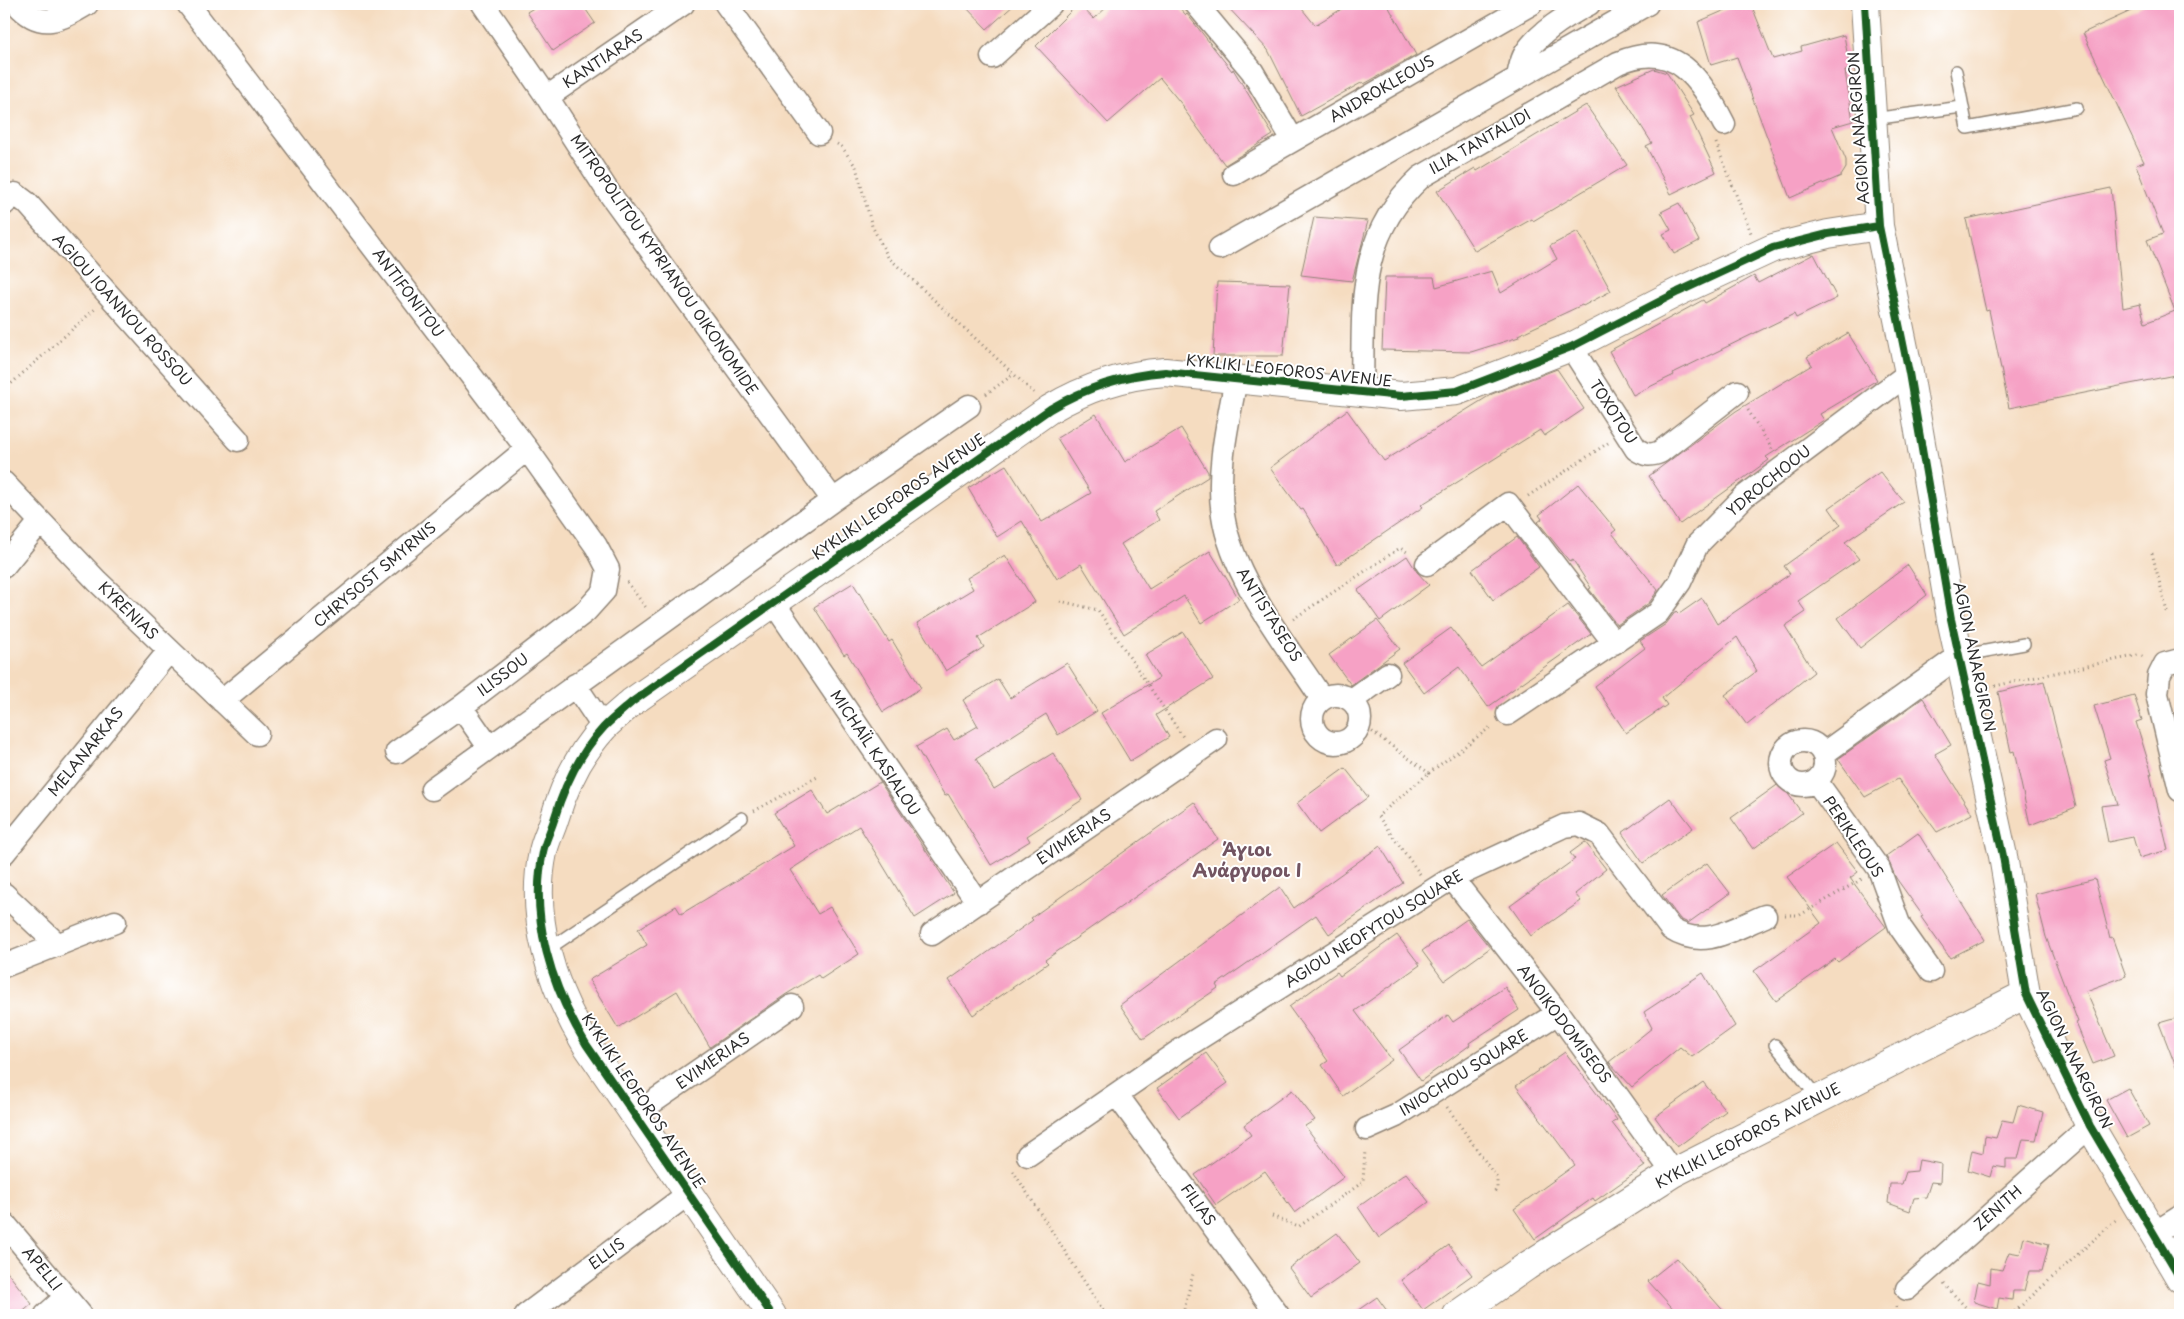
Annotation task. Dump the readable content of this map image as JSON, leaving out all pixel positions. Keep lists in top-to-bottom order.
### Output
{
  "streets": {
    "street": [
      "KANTIARAS",
      "ANDROKLEOUS",
      "AGION ANARGIRON",
      "ILIA TANTALIDI",
      "MITROPOLITOU KYPRIANOU OIKONOMIDE",
      "ANTIFONITOU",
      "AGIOU IOANNOU ROSSOU",
      "KYKLIKI LEOFOROS AVENUE",
      "TOXOTOU",
      "YDROCHOOU",
      "CHRYSOST SMYRNIS",
      "KYRENIAS",
      "ANTISTASEOS",
      "ILISSOU",
      "MELANARKAS",
      "MICHAÏL KASIALOU",
      "EVIMERIAS",
      "PERIKLEOUS",
      "AGIOU NEOFYTOU SQUARE",
      "ANOIKODOMISEOS",
      "INIOCHOU SQUARE",
      "FILIAS",
      "ZENITH",
      "ELLIS",
      "APELLI"
    ]
  },
  "crossings": [
    ["KANTIARAS", "MITROPOLITOU KYPRIANOU OIKONOMIDE"],
    ["AGION ANARGIRON", "KYKLIKI LEOFOROS AVENUE"],
    ["AGION ANARGIRON", "YDROCHOOU"],
    ["AGION ANARGIRON", "ZENITH"],
    ["ILIA TANTALIDI", "KYKLIKI LEOFOROS AVENUE"],
    ["ANTIFONITOU", "CHRYSOST SMYRNIS"],
    ["ANTIFONITOU", "ILISSOU"],
    ["KYKLIKI LEOFOROS AVENUE", "TOXOTOU"],
    ["KYKLIKI LEOFOROS AVENUE", "ANTISTASEOS"],
    ["KYKLIKI LEOFOROS AVENUE", "MICHAÏL KASIALOU"],
    ["KYKLIKI LEOFOROS AVENUE", "EVIMERIAS"],
    ["KYKLIKI LEOFOROS AVENUE", "ANOIKODOMISEOS"],
    ["KYKLIKI LEOFOROS AVENUE", "ELLIS"],
    ["CHRYSOST SMYRNIS", "KYRENIAS"],
    ["KYRENIAS", "MELANARKAS"],
    ["MICHAÏL KASIALOU", "EVIMERIAS"],
    ["AGIOU NEOFYTOU SQUARE", "ANOIKODOMISEOS"],
    ["AGIOU NEOFYTOU SQUARE", "FILIAS"],
    ["ANOIKODOMISEOS", "INIOCHOU SQUARE"]
  ],
  "districts": ["Άγιοι Ανάργυροι Ι"]
}
